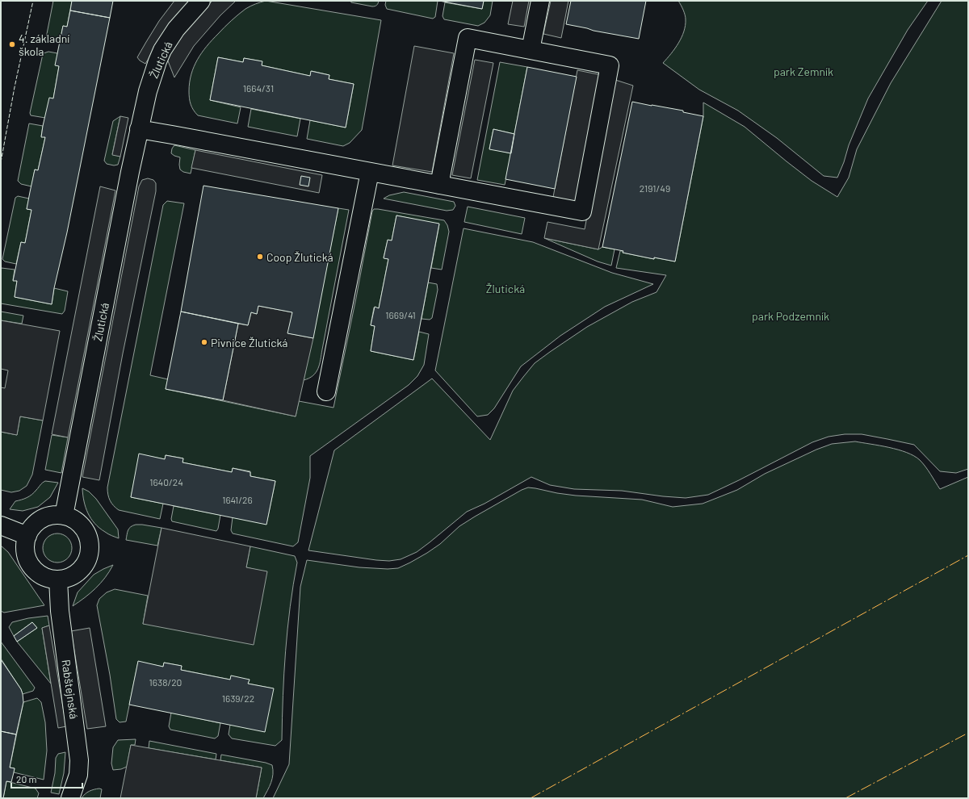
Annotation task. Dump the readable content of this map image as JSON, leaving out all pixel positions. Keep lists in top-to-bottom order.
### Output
{
  "streets": {
    "street": ["Žlutická", "Rabštejnská"]
  },
  "crossings": [
    ["Žlutická", "Rabštejnská"]
  ],
  "parks": ["park Zemník", "Žlutická", "park Podzemník"],
  "places": ["4. základní škola", "Coop Žlutická", "Pivnice Žlutická"],
  "house_numbers": [
    "1664/31",
    "2191/49",
    "1669/41",
    "1640/24",
    "1641/26",
    "1638/20",
    "1639/22"
  ],
  "scale_bar": "20 m"
}
